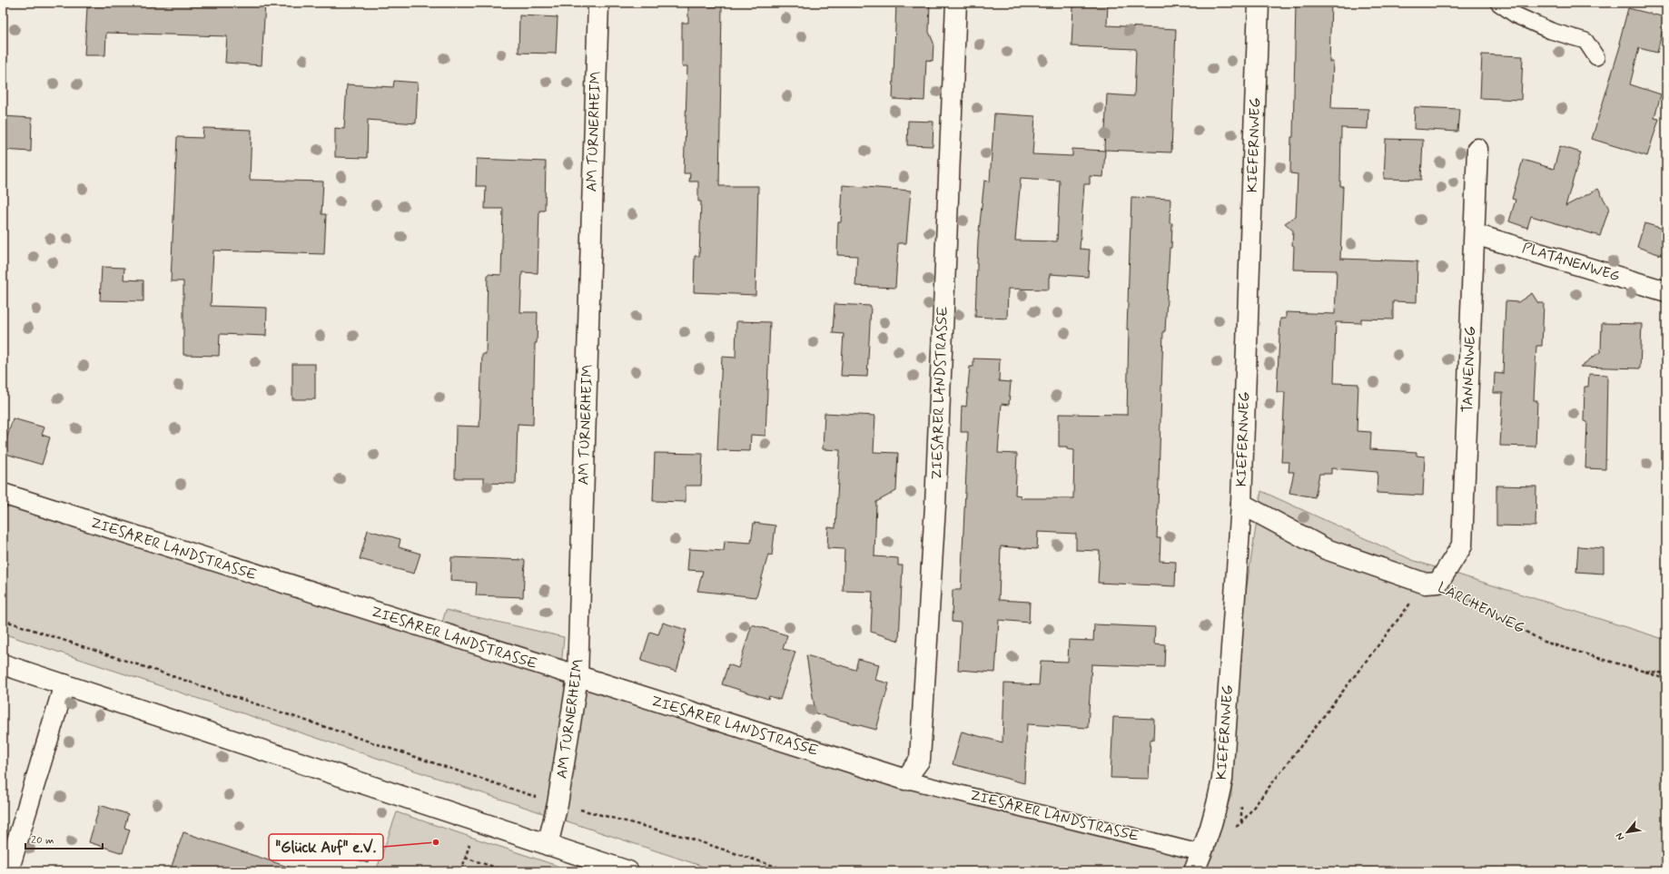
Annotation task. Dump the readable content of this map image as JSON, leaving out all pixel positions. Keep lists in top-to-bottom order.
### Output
{
  "streets": {
    "street": [
      "AM TURNERHEIM",
      "KIEFERNWEG",
      "PLATANENWEG",
      "TANNENWEG",
      "ZIESARER LANDSTRASSE",
      "LÄRCHENWEG"
    ]
  },
  "crossings": [
    ["AM TURNERHEIM", "ZIESARER LANDSTRASSE"],
    ["KIEFERNWEG", "ZIESARER LANDSTRASSE"],
    ["KIEFERNWEG", "LÄRCHENWEG"],
    ["PLATANENWEG", "TANNENWEG"],
    ["TANNENWEG", "LÄRCHENWEG"]
  ],
  "places": ["\"Glück Auf\" e.V."],
  "scale_bar": "20 m",
  "north": "bottom left"
}
